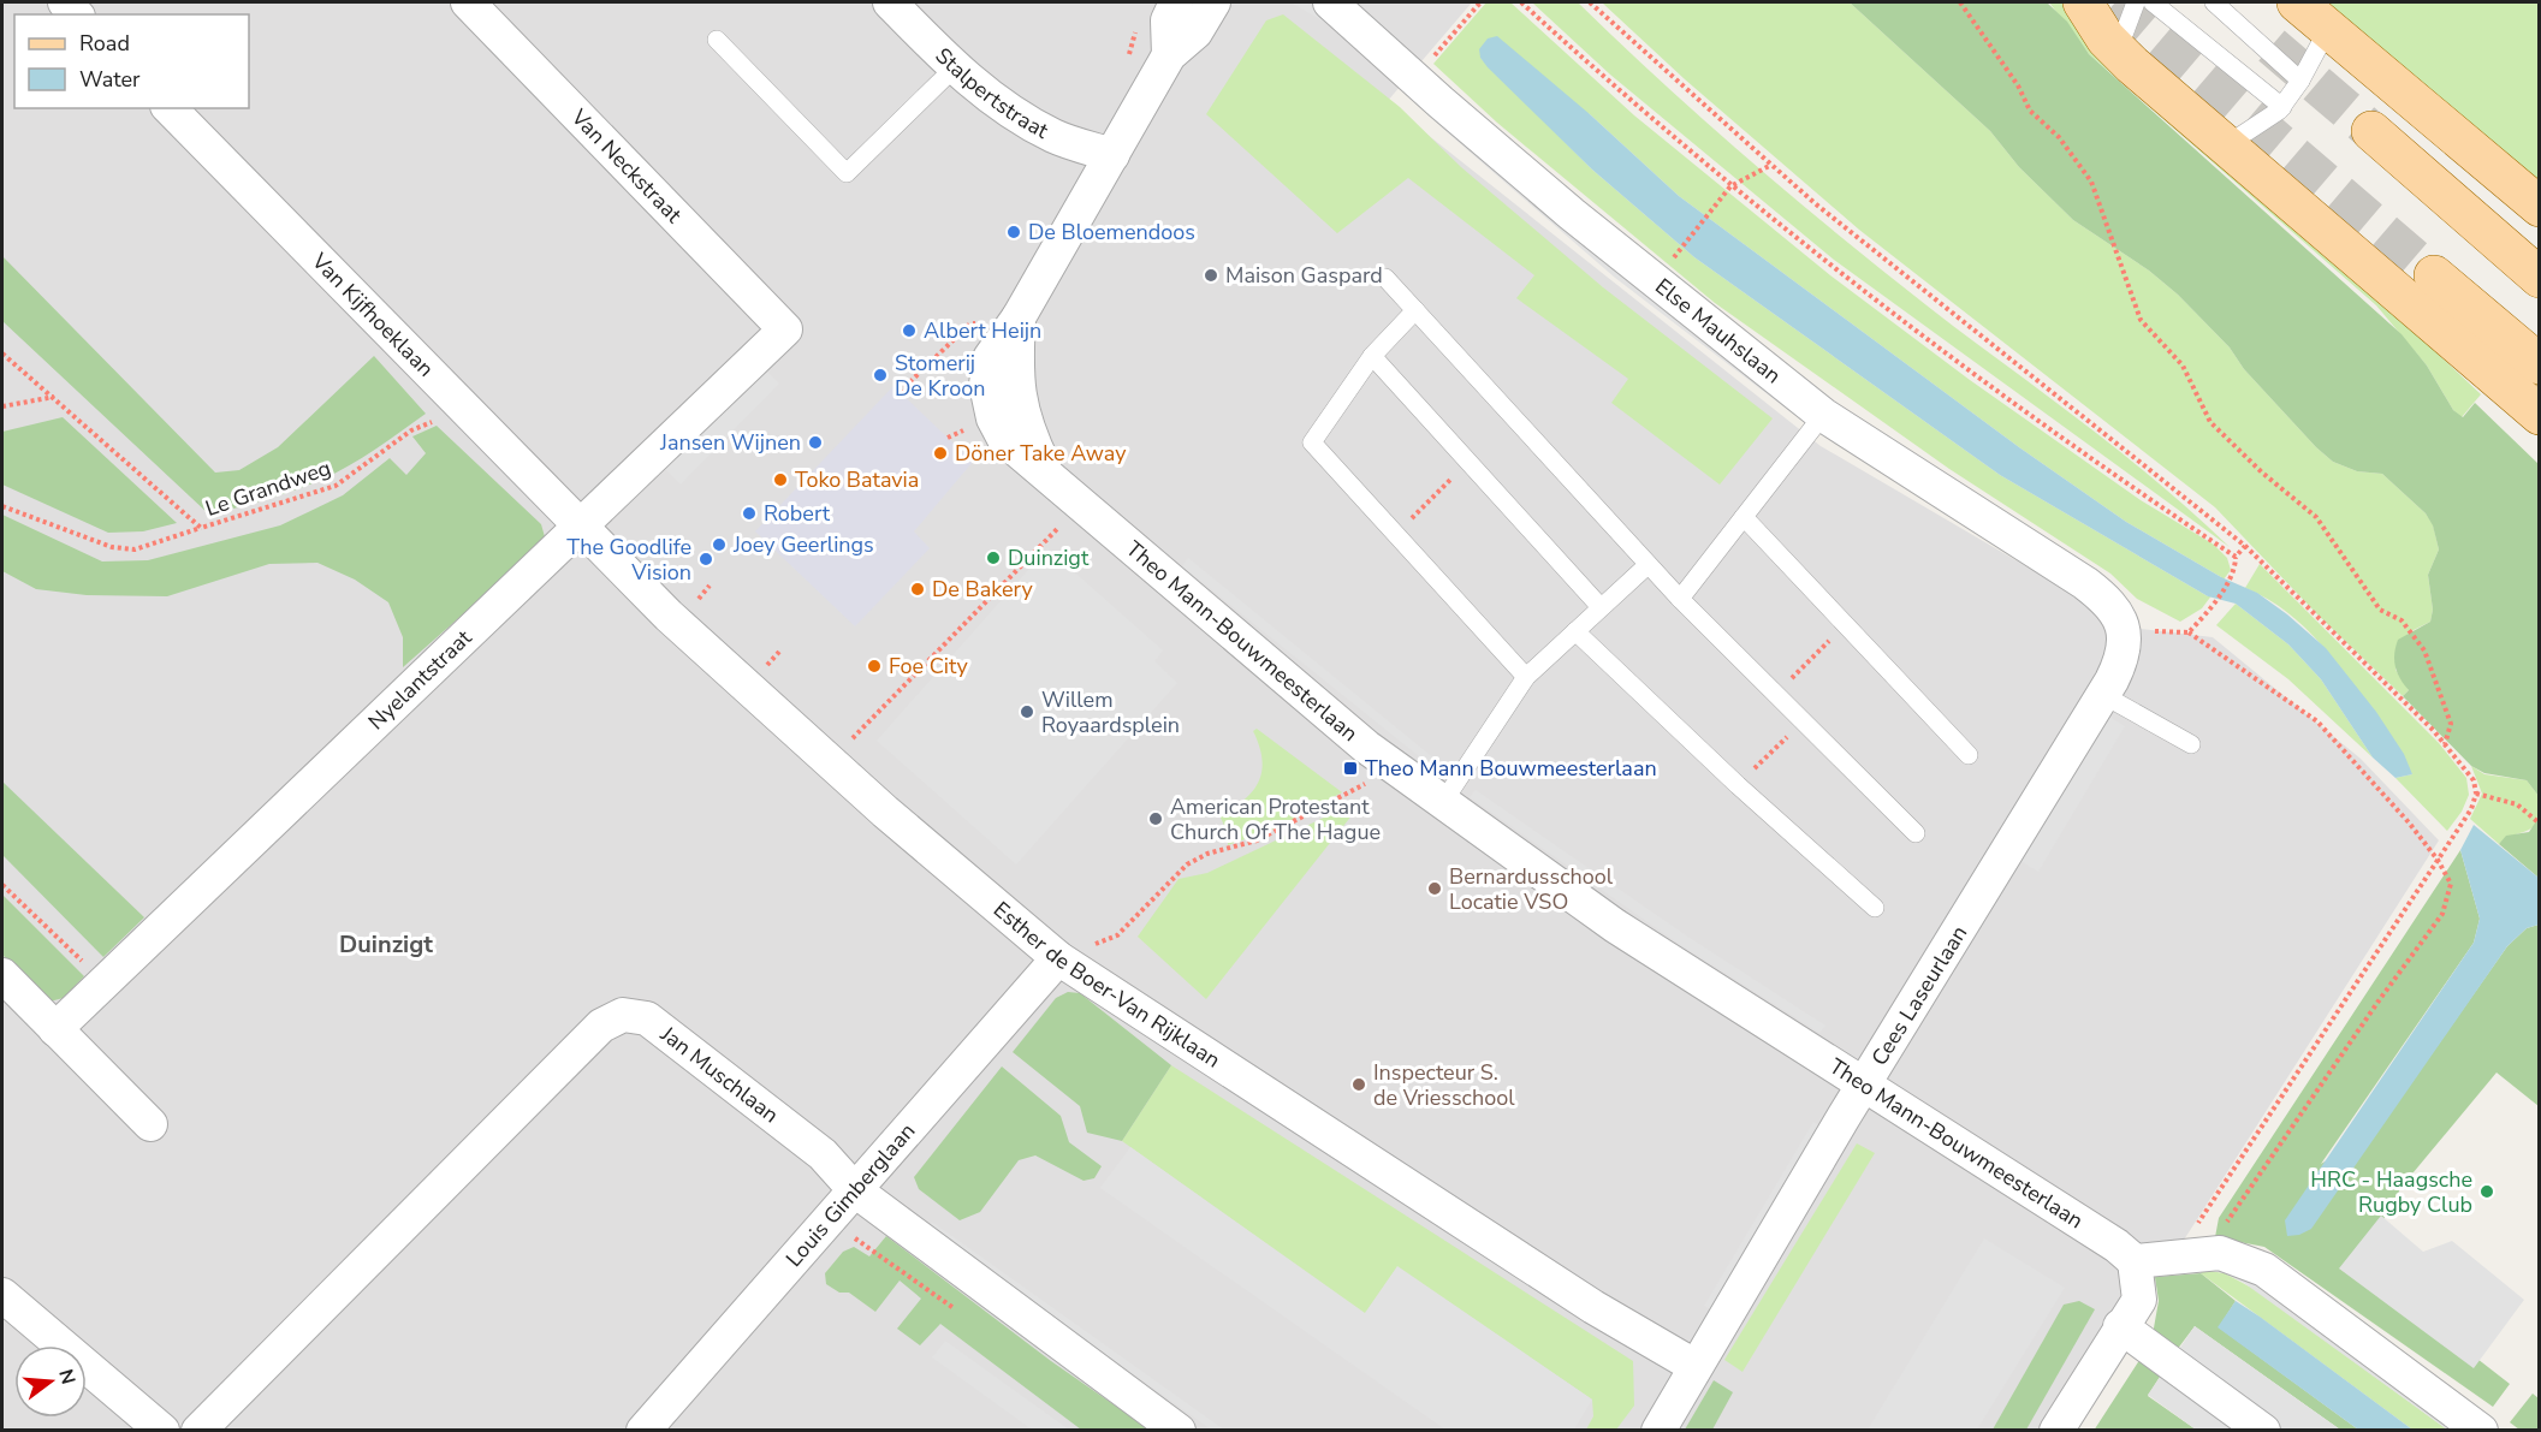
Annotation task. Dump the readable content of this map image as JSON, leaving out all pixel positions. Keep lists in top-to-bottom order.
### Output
{
  "streets": {
    "street": [
      "Stalpertstraat",
      "Van Neckstraat",
      "Van Kijfhoeklaan",
      "Else Mauhslaan",
      "Theo Mann-Bouwmeesterlaan",
      "Nyelantstraat",
      "Esther de Boer-Van Rijklaan",
      "Cees Laseurlaan",
      "Jan Muschlaan",
      "Louis Gimberglaan"
    ],
    "path": ["Le Grandweg"]
  },
  "crossings": [
    ["Stalpertstraat", "Theo Mann-Bouwmeesterlaan"],
    ["Van Neckstraat", "Nyelantstraat"],
    ["Van Kijfhoeklaan", "Le Grandweg"],
    ["Van Kijfhoeklaan", "Nyelantstraat"],
    ["Van Kijfhoeklaan", "Esther de Boer-Van Rijklaan"],
    ["Else Mauhslaan", "Cees Laseurlaan"],
    ["Theo Mann-Bouwmeesterlaan", "Cees Laseurlaan"],
    ["Nyelantstraat", "Esther de Boer-Van Rijklaan"],
    ["Esther de Boer-Van Rijklaan", "Cees Laseurlaan"],
    ["Esther de Boer-Van Rijklaan", "Louis Gimberglaan"],
    ["Jan Muschlaan", "Louis Gimberglaan"]
  ],
  "districts": ["Duinzigt"],
  "places": {
    "other": [
      "De Bloemendoos",
      "Maison Gaspard",
      "Albert Heijn",
      "Stomerij De Kroon",
      "Jansen Wijnen",
      "Döner Take Away",
      "Toko Batavia",
      "Robert",
      "Joey Geerlings",
      "Duinzigt",
      "The Goodlife Vision",
      "De Bakery",
      "Foe City",
      "Willem Royaardsplein",
      "American Protestant Church Of The Hague",
      "Bernardusschool Locatie VSO",
      "Inspecteur S. de Vriesschool",
      "HRC - Haagsche Rugby Club"
    ],
    "transit": ["Theo Mann Bouwmeesterlaan"]
  },
  "legend": ["Road", "Water"],
  "north": "right"
}
